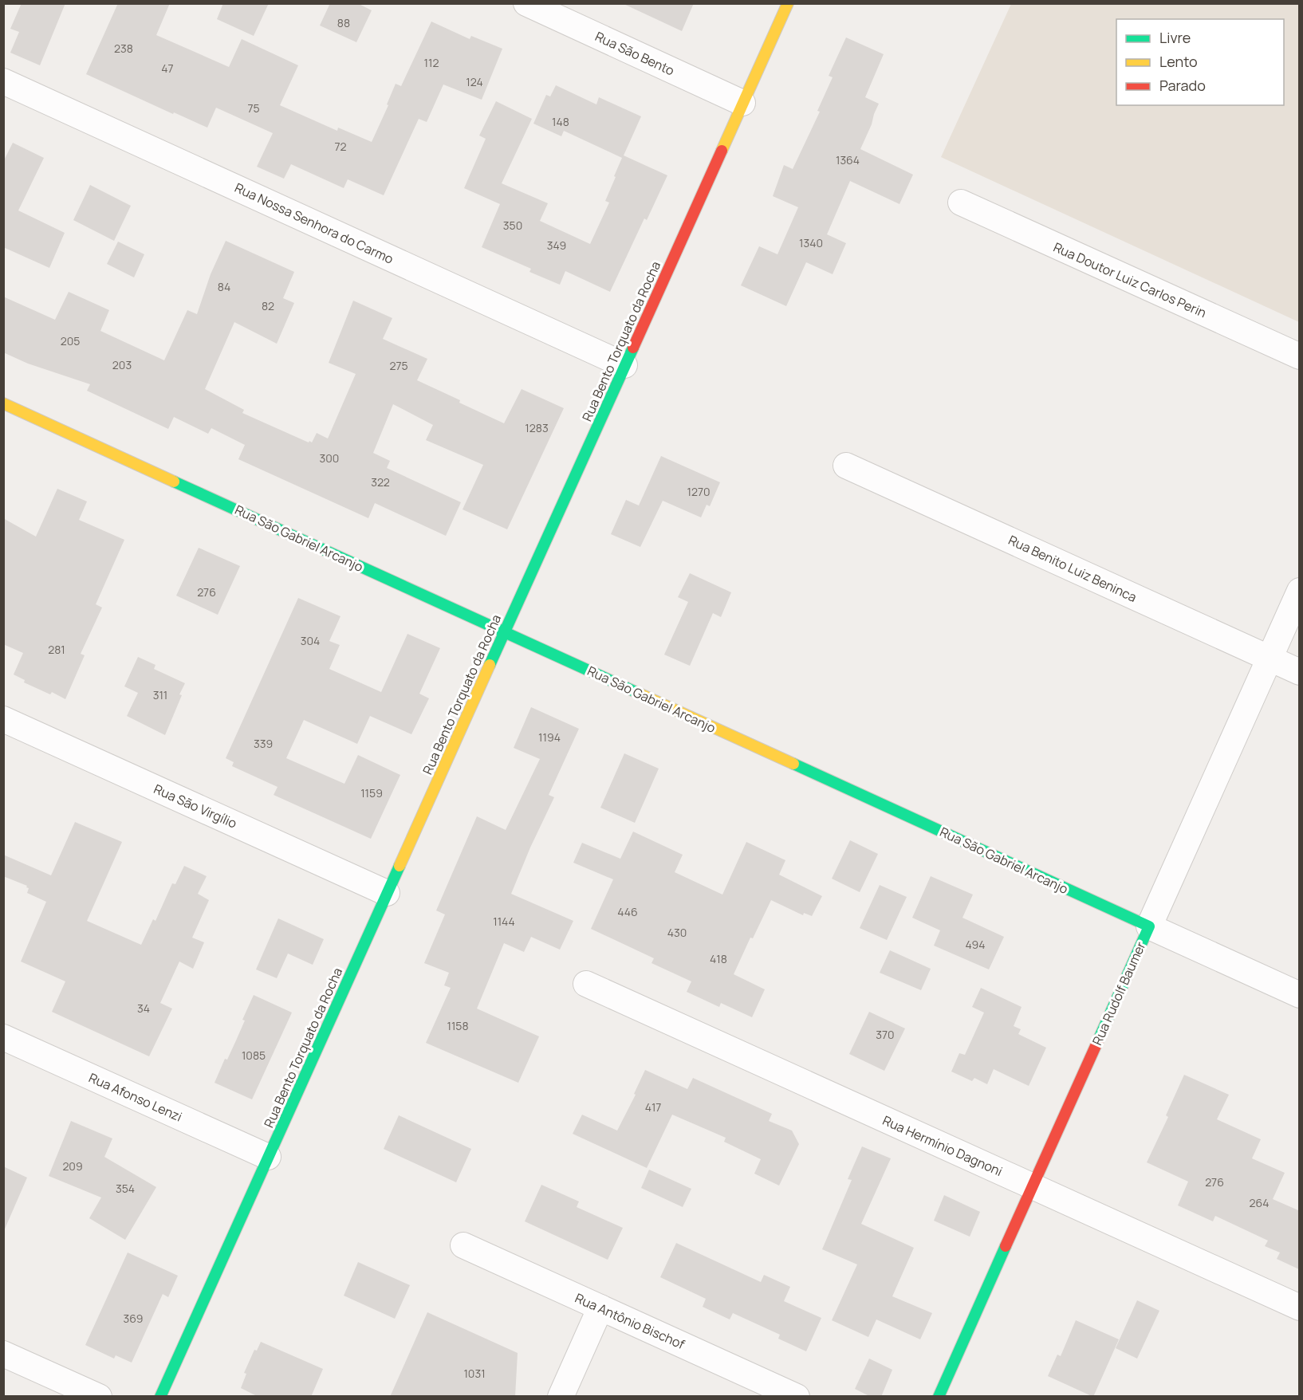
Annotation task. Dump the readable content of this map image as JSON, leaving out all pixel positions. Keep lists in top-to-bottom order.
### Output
{
  "streets": {
    "street": [
      "Rua São Bento",
      "Rua Nossa Senhora do Carmo",
      "Rua Doutor Luiz Carlos Perin",
      "Rua Bento Torquato da Rocha",
      "Rua São Gabriel Arcanjo",
      "Rua Benito Luiz Beninca",
      "Rua São Virgílio",
      "Rua Rudolf Baumer",
      "Rua Afonso Lenzi",
      "Rua Hermínio Dagnoni",
      "Rua Antônio Bischof"
    ]
  },
  "crossings": [
    ["Rua São Bento", "Rua Bento Torquato da Rocha"],
    ["Rua Nossa Senhora do Carmo", "Rua Bento Torquato da Rocha"],
    ["Rua Bento Torquato da Rocha", "Rua São Gabriel Arcanjo"],
    ["Rua Bento Torquato da Rocha", "Rua São Virgílio"],
    ["Rua Bento Torquato da Rocha", "Rua Afonso Lenzi"],
    ["Rua São Gabriel Arcanjo", "Rua Rudolf Baumer"],
    ["Rua Benito Luiz Beninca", "Rua Rudolf Baumer"],
    ["Rua Rudolf Baumer", "Rua Hermínio Dagnoni"]
  ],
  "house_numbers": [
    "88",
    "238",
    "112",
    "47",
    "124",
    "75",
    "148",
    "72",
    "1364",
    "350",
    "1340",
    "349",
    "84",
    "82",
    "205",
    "203",
    "275",
    "1283",
    "300",
    "322",
    "1270",
    "276",
    "304",
    "281",
    "311",
    "1194",
    "339",
    "1159",
    "446",
    "1144",
    "430",
    "494",
    "418",
    "34",
    "1158",
    "370",
    "1085",
    "417",
    "209",
    "276",
    "354",
    "264",
    "369",
    "1031"
  ],
  "legend": ["Livre", "Lento", "Parado"]
}
